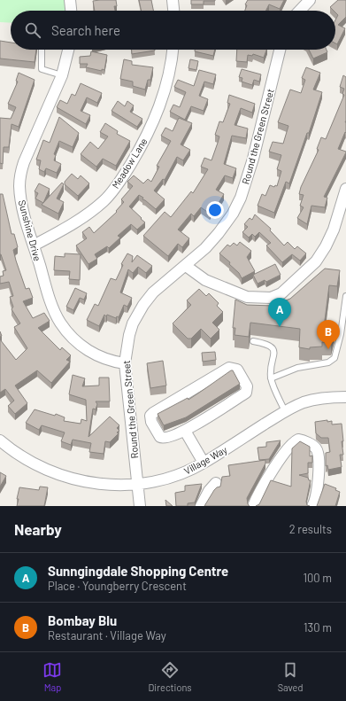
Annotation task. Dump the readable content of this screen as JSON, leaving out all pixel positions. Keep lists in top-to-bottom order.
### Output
{
  "streets": {
    "street": [
      "Round the Green Street",
      "Meadow Lane",
      "Sunshine Drive",
      "Village Way"
    ]
  },
  "crossings": [
    ["Round the Green Street", "Sunshine Drive"],
    ["Round the Green Street", "Village Way"],
    ["Meadow Lane", "Sunshine Drive"]
  ],
  "page": {
    "search": "Search here",
    "pins": ["A", "B"],
    "heading": ["Nearby", "2 results"],
    "list": [
      {
        "mark": "A",
        "name": "Sunngingdale Shopping Centre",
        "note": "Place · Youngberry Crescent",
        "value": "100 m"
      },
      {
        "mark": "B",
        "name": "Bombay Blu",
        "note": "Restaurant · Village Way",
        "value": "130 m"
      }
    ],
    "nav": ["Map", "Directions", "Saved"]
  }
}
